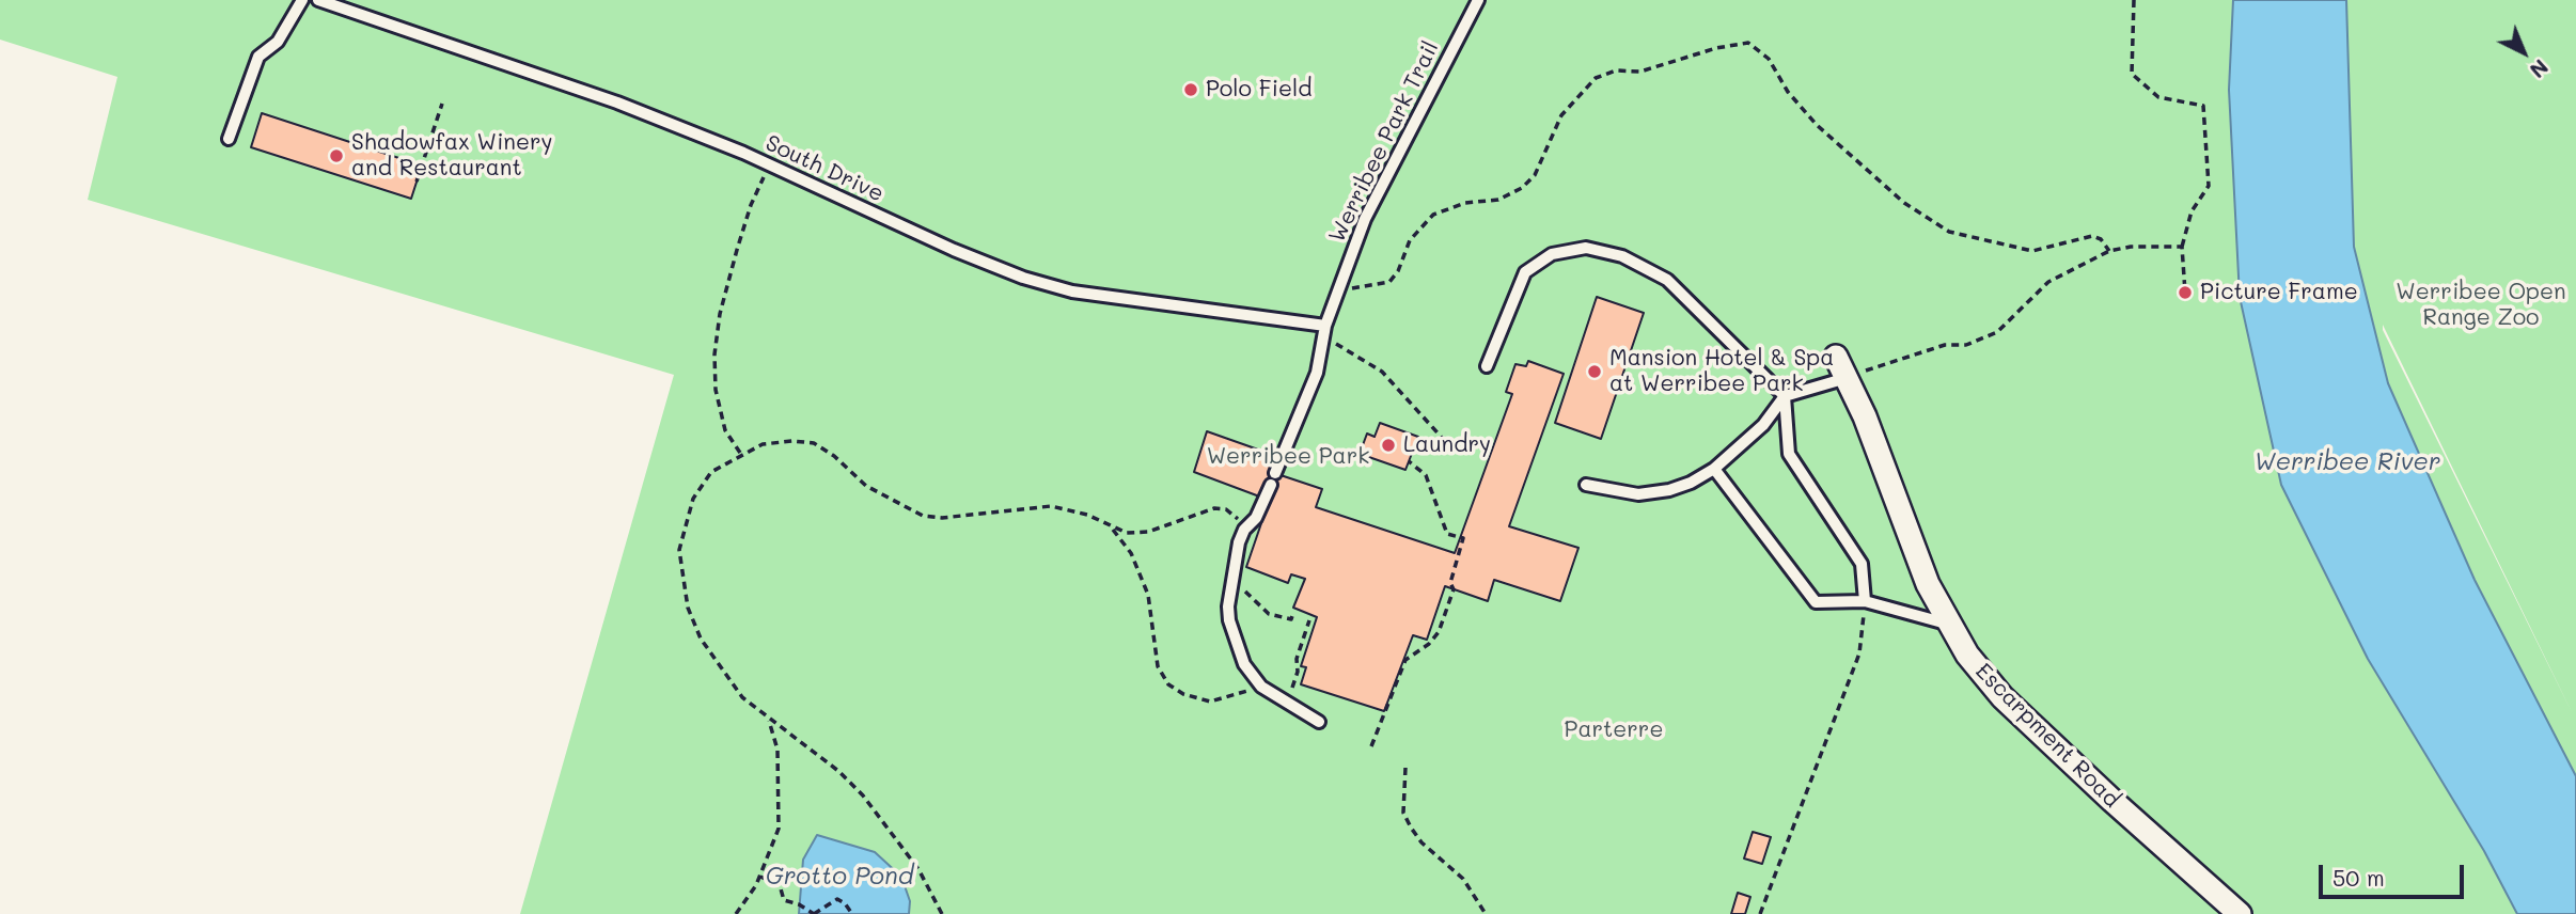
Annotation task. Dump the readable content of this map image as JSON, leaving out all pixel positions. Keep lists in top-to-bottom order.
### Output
{
  "streets": {
    "street": ["Escarpment Road"],
    "lane": ["Werribee Park Trail", "South Drive"]
  },
  "crossings": [
    ["Werribee Park Trail", "South Drive"]
  ],
  "water": ["Werribee River", "Grotto Pond"],
  "parks": ["Werribee Open Range Zoo", "Werribee Park", "Parterre"],
  "places": [
    "Polo Field",
    "Shadowfax Winery and Restaurant",
    "Picture Frame",
    "Mansion Hotel & Spa at Werribee Park",
    "Laundry"
  ],
  "scale_bar": "50 m",
  "north": "bottom right"
}
